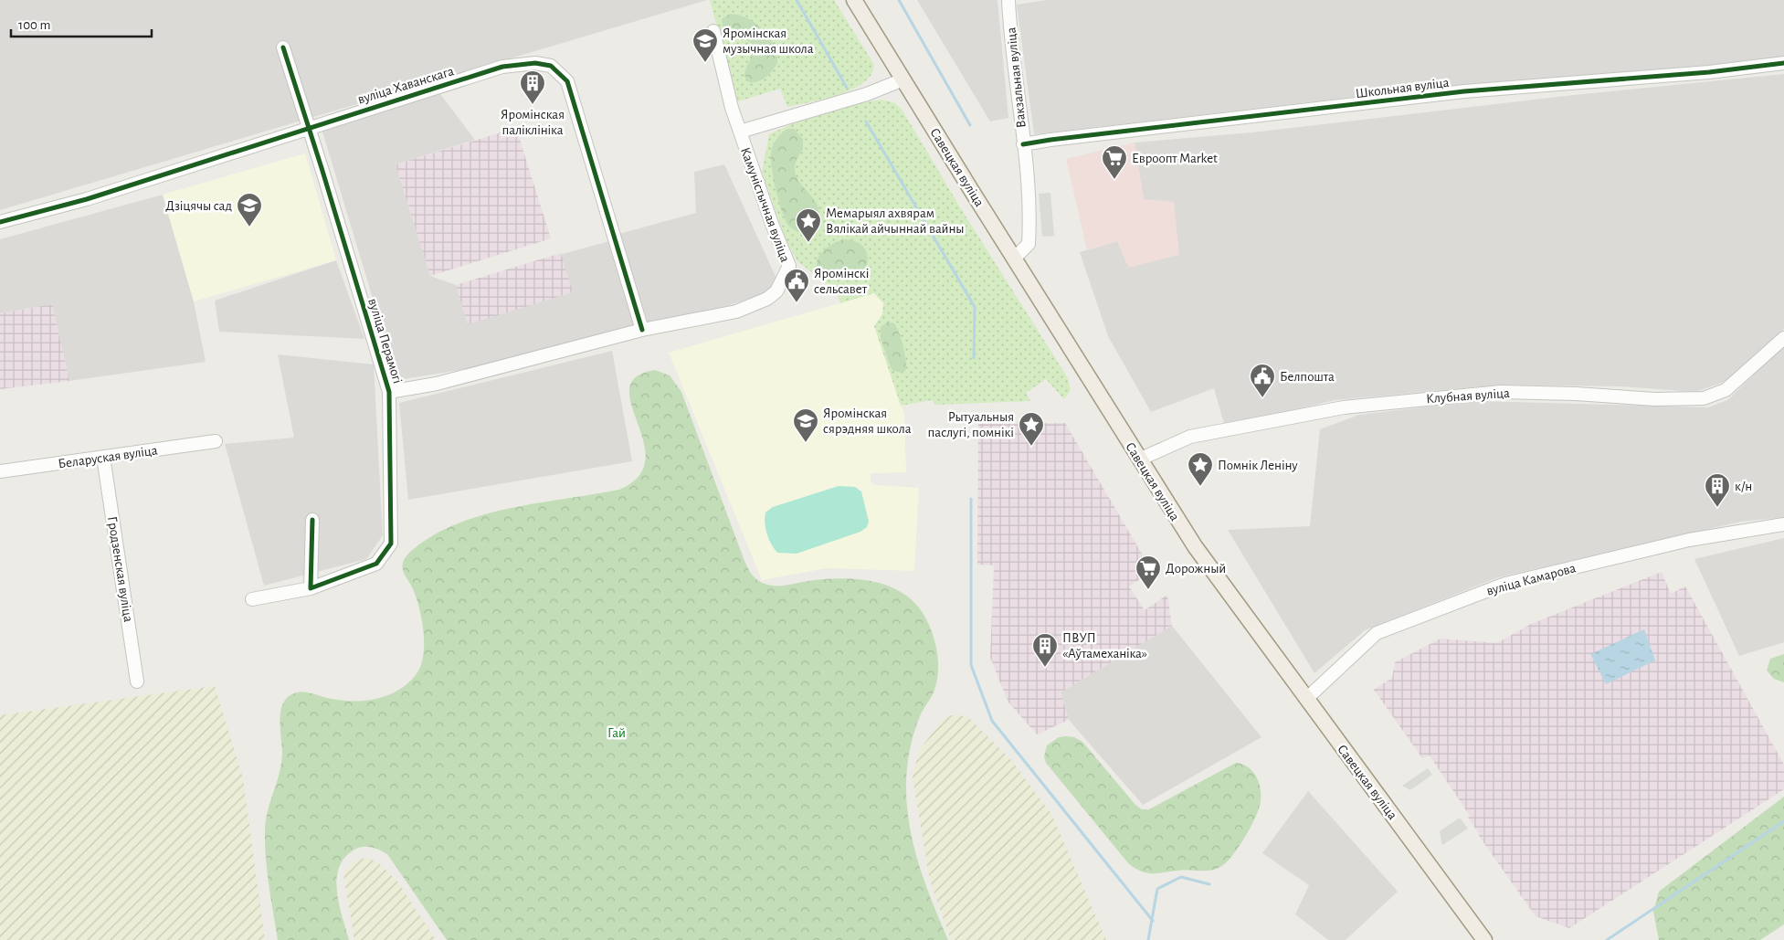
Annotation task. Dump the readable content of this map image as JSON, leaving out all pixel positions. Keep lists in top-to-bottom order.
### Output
{
  "streets": {
    "main road": ["Савецкая вуліца"],
    "street": [
      "Вакзальная вуліца",
      "вуліца Хаванскага",
      "Школьная вуліца",
      "Камуністычная вуліца",
      "вуліца Перамогі",
      "Клубная вуліца",
      "Беларуская вуліца",
      "Гродзенская вуліца",
      "вуліца Камарова"
    ]
  },
  "crossings": [
    ["Вакзальная вуліца", "Школьная вуліца"],
    ["Вакзальная вуліца", "Савецкая вуліца"],
    ["вуліца Хаванскага", "Камуністычная вуліца"],
    ["вуліца Хаванскага", "вуліца Перамогі"],
    ["Савецкая вуліца", "Камуністычная вуліца"],
    ["Савецкая вуліца", "Клубная вуліца"],
    ["Савецкая вуліца", "вуліца Камарова"],
    ["Камуністычная вуліца", "вуліца Перамогі"],
    ["Беларуская вуліца", "Гродзенская вуліца"]
  ],
  "parks": ["Гай"],
  "places": {
    "school or university": ["Яромінская музычная школа", "Дзіцячы сад", "Яромінская сярэдняя школа"],
    "building": ["Яромінская паліклініка", "к/н", "ПВУП «Аўтамеханіка»"],
    "supermarket": ["Евроопт Market", "Дорожный"],
    "place": ["Мемарыял ахвярам Вялікай айчыннай вайны", "Рытуальныя паслугі, помнікі", "Помнік Леніну"],
    "public building": ["Яромінскі сельсавет", "Белпошта"]
  },
  "scale_bar": "100 m"
}
